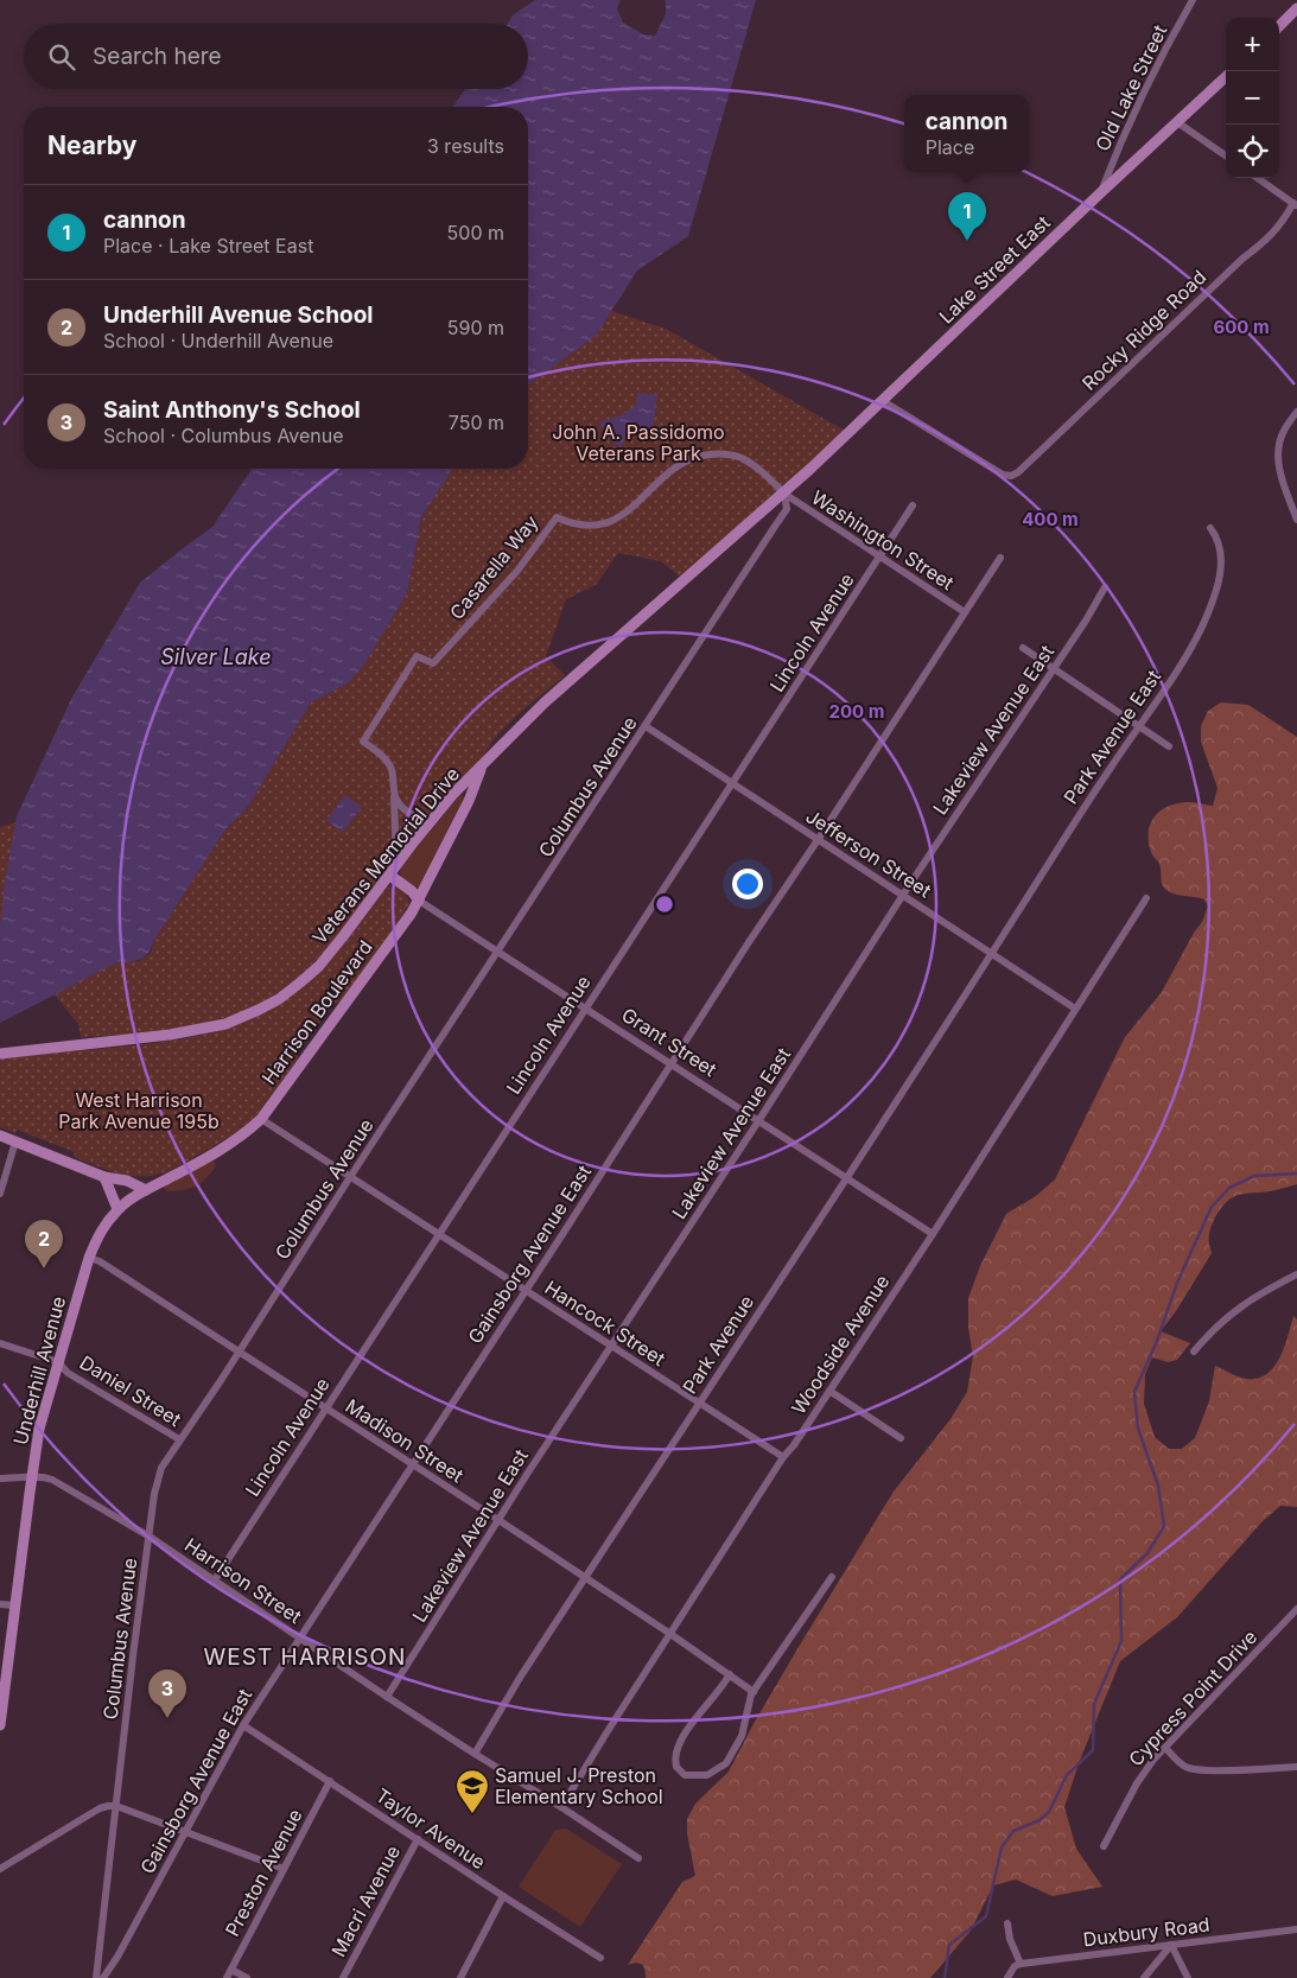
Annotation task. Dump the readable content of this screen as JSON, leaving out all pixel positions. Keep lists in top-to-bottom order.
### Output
{
  "streets": {
    "main road": [
      "Lake Street East",
      "Veterans Memorial Drive",
      "Harrison Boulevard",
      "Grant Street",
      "Underhill Avenue"
    ],
    "street": [
      "Old Lake Street",
      "Rocky Ridge Road",
      "Washington Street",
      "Casarella Way",
      "Lincoln Avenue",
      "Lakeview Avenue East",
      "Park Avenue East",
      "Columbus Avenue",
      "Jefferson Street",
      "Gainsborg Avenue East",
      "Hancock Street",
      "Park Avenue",
      "Woodside Avenue",
      "Daniel Street",
      "Madison Street",
      "Harrison Street",
      "Cypress Point Drive",
      "Taylor Avenue",
      "Preston Avenue",
      "Macri Avenue",
      "Duxbury Road"
    ]
  },
  "crossings": [
    ["Old Lake Street", "Lake Street East"],
    ["Lake Street East", "Rocky Ridge Road"],
    ["Lake Street East", "Washington Street"],
    ["Lake Street East", "Casarella Way"],
    ["Lake Street East", "Columbus Avenue"],
    ["Lake Street East", "Veterans Memorial Drive"],
    ["Washington Street", "Casarella Way"],
    ["Washington Street", "Lincoln Avenue"],
    ["Washington Street", "Columbus Avenue"],
    ["Washington Street", "Veterans Memorial Drive"],
    ["Washington Street", "Gainsborg Avenue East"],
    ["Casarella Way", "Columbus Avenue"],
    ["Casarella Way", "Veterans Memorial Drive"],
    ["Lincoln Avenue", "Jefferson Street"],
    ["Lincoln Avenue", "Grant Street"],
    ["Lincoln Avenue", "Hancock Street"],
    ["Lincoln Avenue", "Madison Street"],
    ["Lincoln Avenue", "Harrison Street"],
    ["Lakeview Avenue East", "Jefferson Street"],
    ["Lakeview Avenue East", "Grant Street"],
    ["Lakeview Avenue East", "Hancock Street"],
    ["Lakeview Avenue East", "Madison Street"],
    ["Lakeview Avenue East", "Harrison Street"],
    ["Park Avenue East", "Jefferson Street"],
    ["Park Avenue East", "Park Avenue"],
    ["Columbus Avenue", "Jefferson Street"],
    ["Columbus Avenue", "Veterans Memorial Drive"],
    ["Columbus Avenue", "Grant Street"],
    ["Columbus Avenue", "Hancock Street"],
    ["Columbus Avenue", "Daniel Street"],
    ["Columbus Avenue", "Madison Street"],
    ["Columbus Avenue", "Harrison Street"],
    ["Jefferson Street", "Gainsborg Avenue East"],
    ["Jefferson Street", "Park Avenue"],
    ["Jefferson Street", "Woodside Avenue"],
    ["Veterans Memorial Drive", "Harrison Boulevard"],
    ["Veterans Memorial Drive", "Grant Street"],
    ["Harrison Boulevard", "Grant Street"],
    ["Harrison Boulevard", "Hancock Street"],
    ["Harrison Boulevard", "Underhill Avenue"],
    ["Grant Street", "Gainsborg Avenue East"],
    ["Grant Street", "Park Avenue"],
    ["Grant Street", "Woodside Avenue"],
    ["Gainsborg Avenue East", "Hancock Street"],
    ["Gainsborg Avenue East", "Madison Street"],
    ["Gainsborg Avenue East", "Harrison Street"],
    ["Gainsborg Avenue East", "Taylor Avenue"],
    ["Hancock Street", "Park Avenue"],
    ["Hancock Street", "Woodside Avenue"],
    ["Park Avenue", "Madison Street"],
    ["Park Avenue", "Harrison Street"],
    ["Woodside Avenue", "Madison Street"],
    ["Woodside Avenue", "Harrison Street"],
    ["Underhill Avenue", "Daniel Street"],
    ["Underhill Avenue", "Madison Street"],
    ["Underhill Avenue", "Harrison Street"],
    ["Taylor Avenue", "Preston Avenue"],
    ["Taylor Avenue", "Macri Avenue"]
  ],
  "districts": ["WEST HARRISON"],
  "water": ["Silver Lake"],
  "parks": ["John A. Passidomo Veterans Park", "West Harrison Park Avenue 195b"],
  "places": {
    "school or university": ["Samuel J. Preston Elementary School"]
  },
  "page": {
    "map_buttons": ["+", "−"],
    "search": "Search here",
    "popup": ["cannon", "Place"],
    "heading": ["Nearby", "3 results"],
    "list": [
      {
        "mark": "1",
        "name": "cannon",
        "note": "Place · Lake Street East",
        "value": "500 m"
      },
      {
        "mark": "2",
        "name": "Underhill Avenue School",
        "note": "School · Underhill Avenue",
        "value": "590 m"
      },
      {
        "mark": "3",
        "name": "Saint Anthony's School",
        "note": "School · Columbus Avenue",
        "value": "750 m"
      }
    ],
    "pins": ["1", "2", "3"]
  },
  "rings": ["600 m", "400 m", "200 m"]
}
